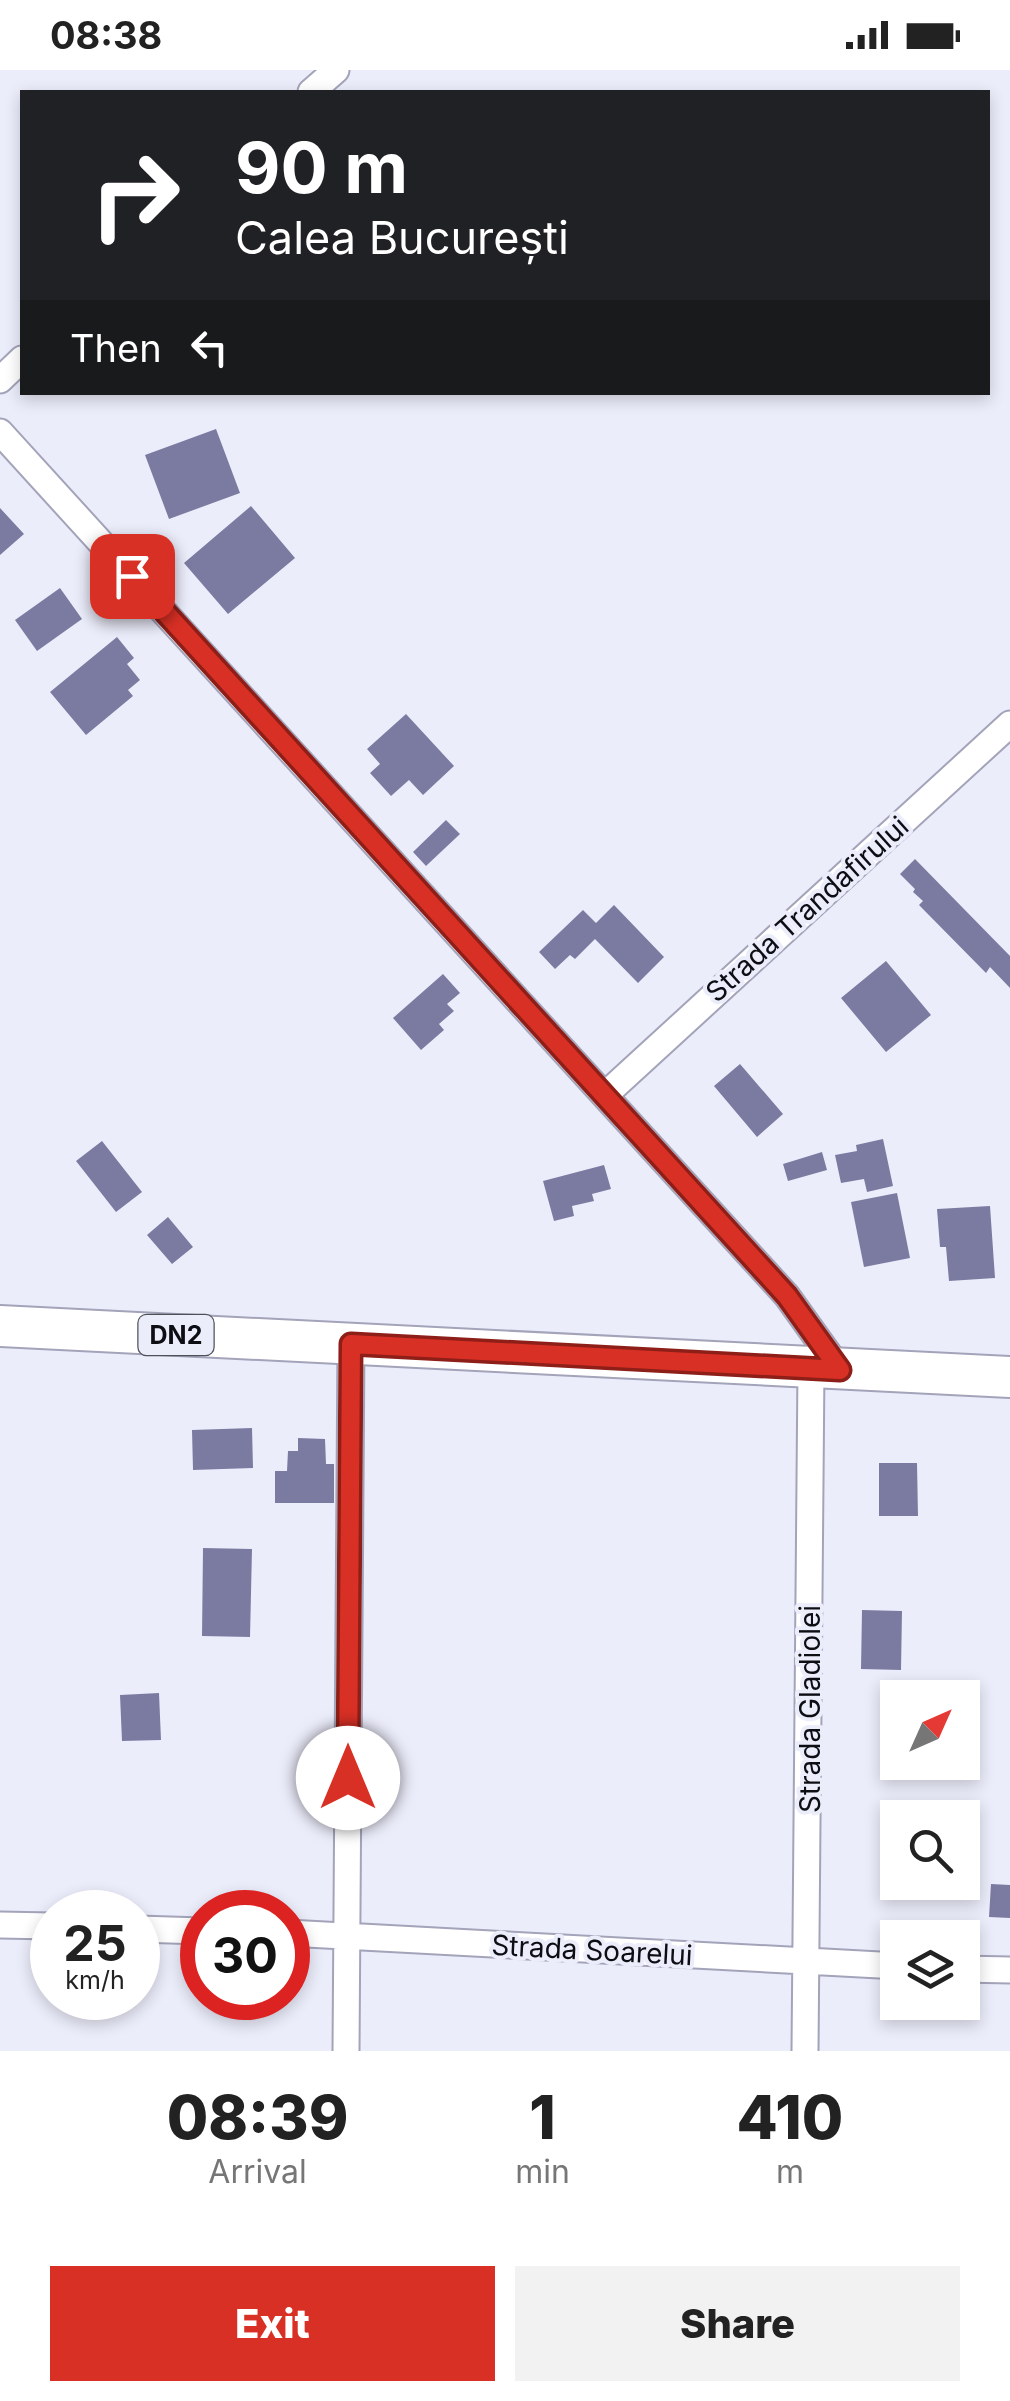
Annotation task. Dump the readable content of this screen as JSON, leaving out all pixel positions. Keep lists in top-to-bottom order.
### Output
{
  "streets": {
    "main road": ["DN2"],
    "street": ["Strada Trandafirului", "Strada Gladiolei", "Strada Soarelui"]
  },
  "crossings": [
    ["DN2", "Strada Gladiolei"],
    ["Strada Gladiolei", "Strada Soarelui"]
  ],
  "north": "top right",
  "page": {
    "status": "08:38",
    "turn": ["90 m", "Calea București"],
    "then": "Then",
    "speed": "25 km/h",
    "limit": "30",
    "eta": [
      "08:39",
      "Arrival",
      "1",
      "min",
      "410",
      "m"
    ],
    "buttons": ["Exit", "Share"]
  }
}
